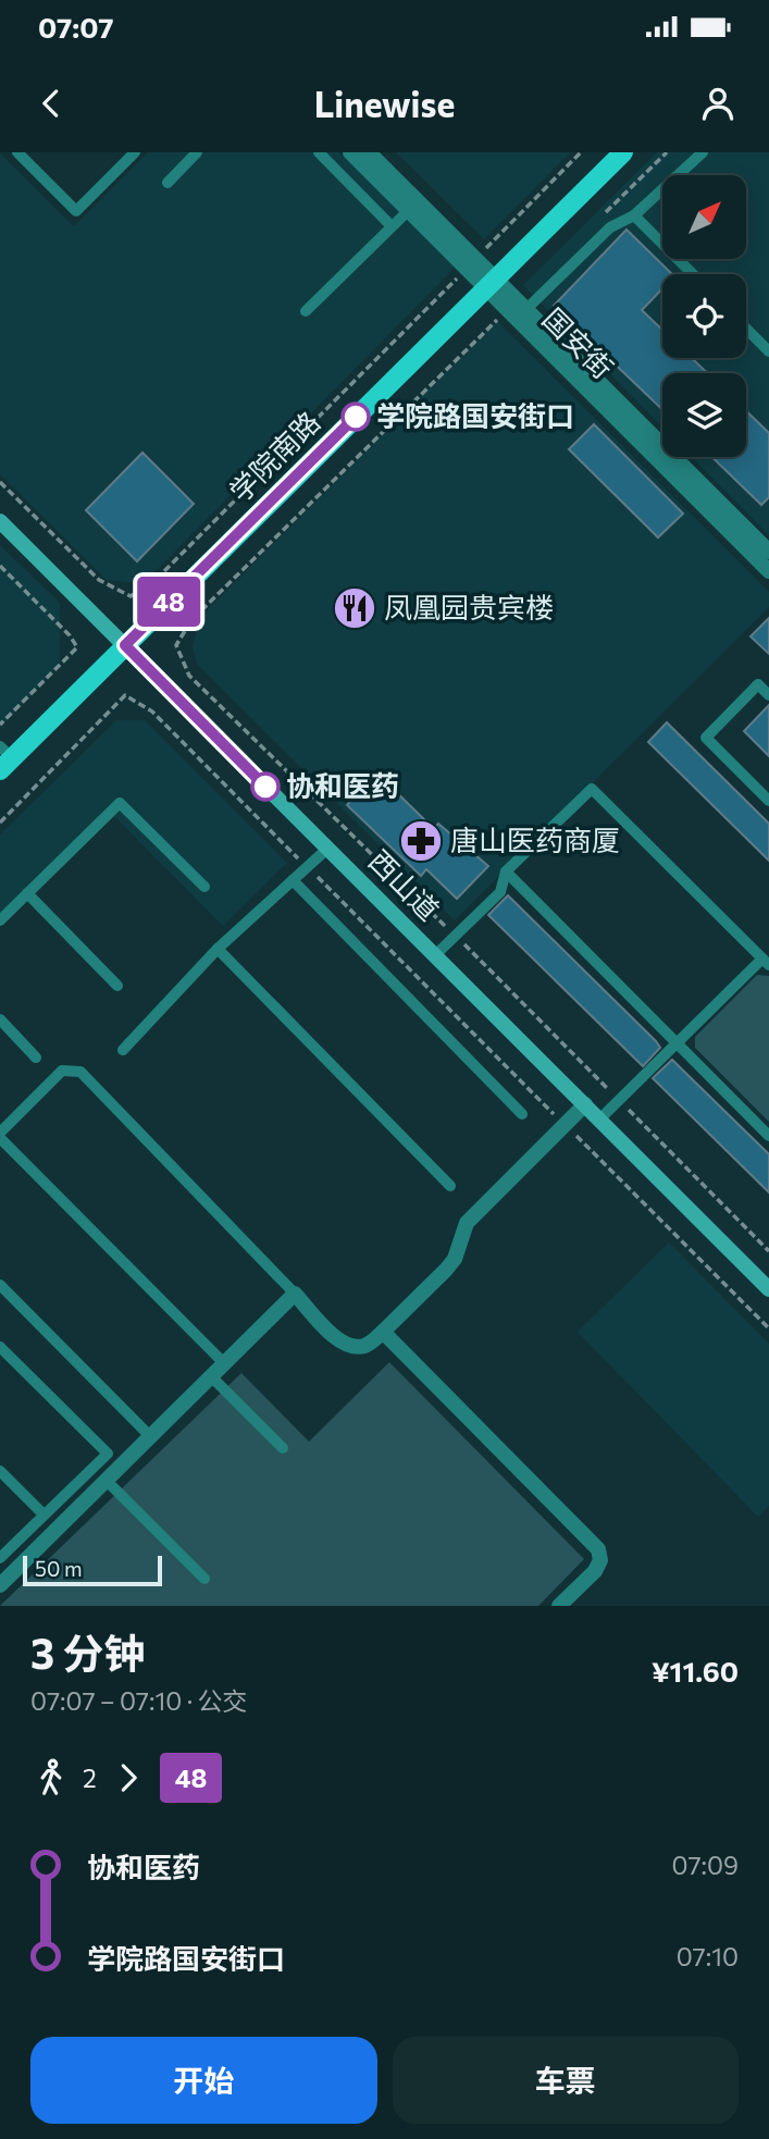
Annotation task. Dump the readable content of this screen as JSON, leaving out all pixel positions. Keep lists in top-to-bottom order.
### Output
{
  "streets": {
    "main road": ["学院南路"],
    "street": ["国安街", "西山道"]
  },
  "crossings": [
    ["国安街", "学院南路"],
    ["学院南路", "西山道"]
  ],
  "places": {
    "other": ["学院路国安街口", "协和医药"],
    "restaurant": ["凤凰园贵宾楼"],
    "pharmacy": ["唐山医药商厦"]
  },
  "lines": ["bus line 48"],
  "scale_bar": "50 m",
  "north": "top right",
  "page": {
    "status": "07:07",
    "header": "Linewise",
    "on_map": "48",
    "scale": "50 m",
    "heading": ["3 分钟", "07:07 – 07:10 · 公交", "¥11.60"],
    "legs": ["2", "48"],
    "list": [
      {
        "name": "协和医药",
        "value": "07:09"
      },
      {
        "name": "学院路国安街口",
        "value": "07:10"
      }
    ],
    "buttons": ["开始", "车票"]
  }
}
